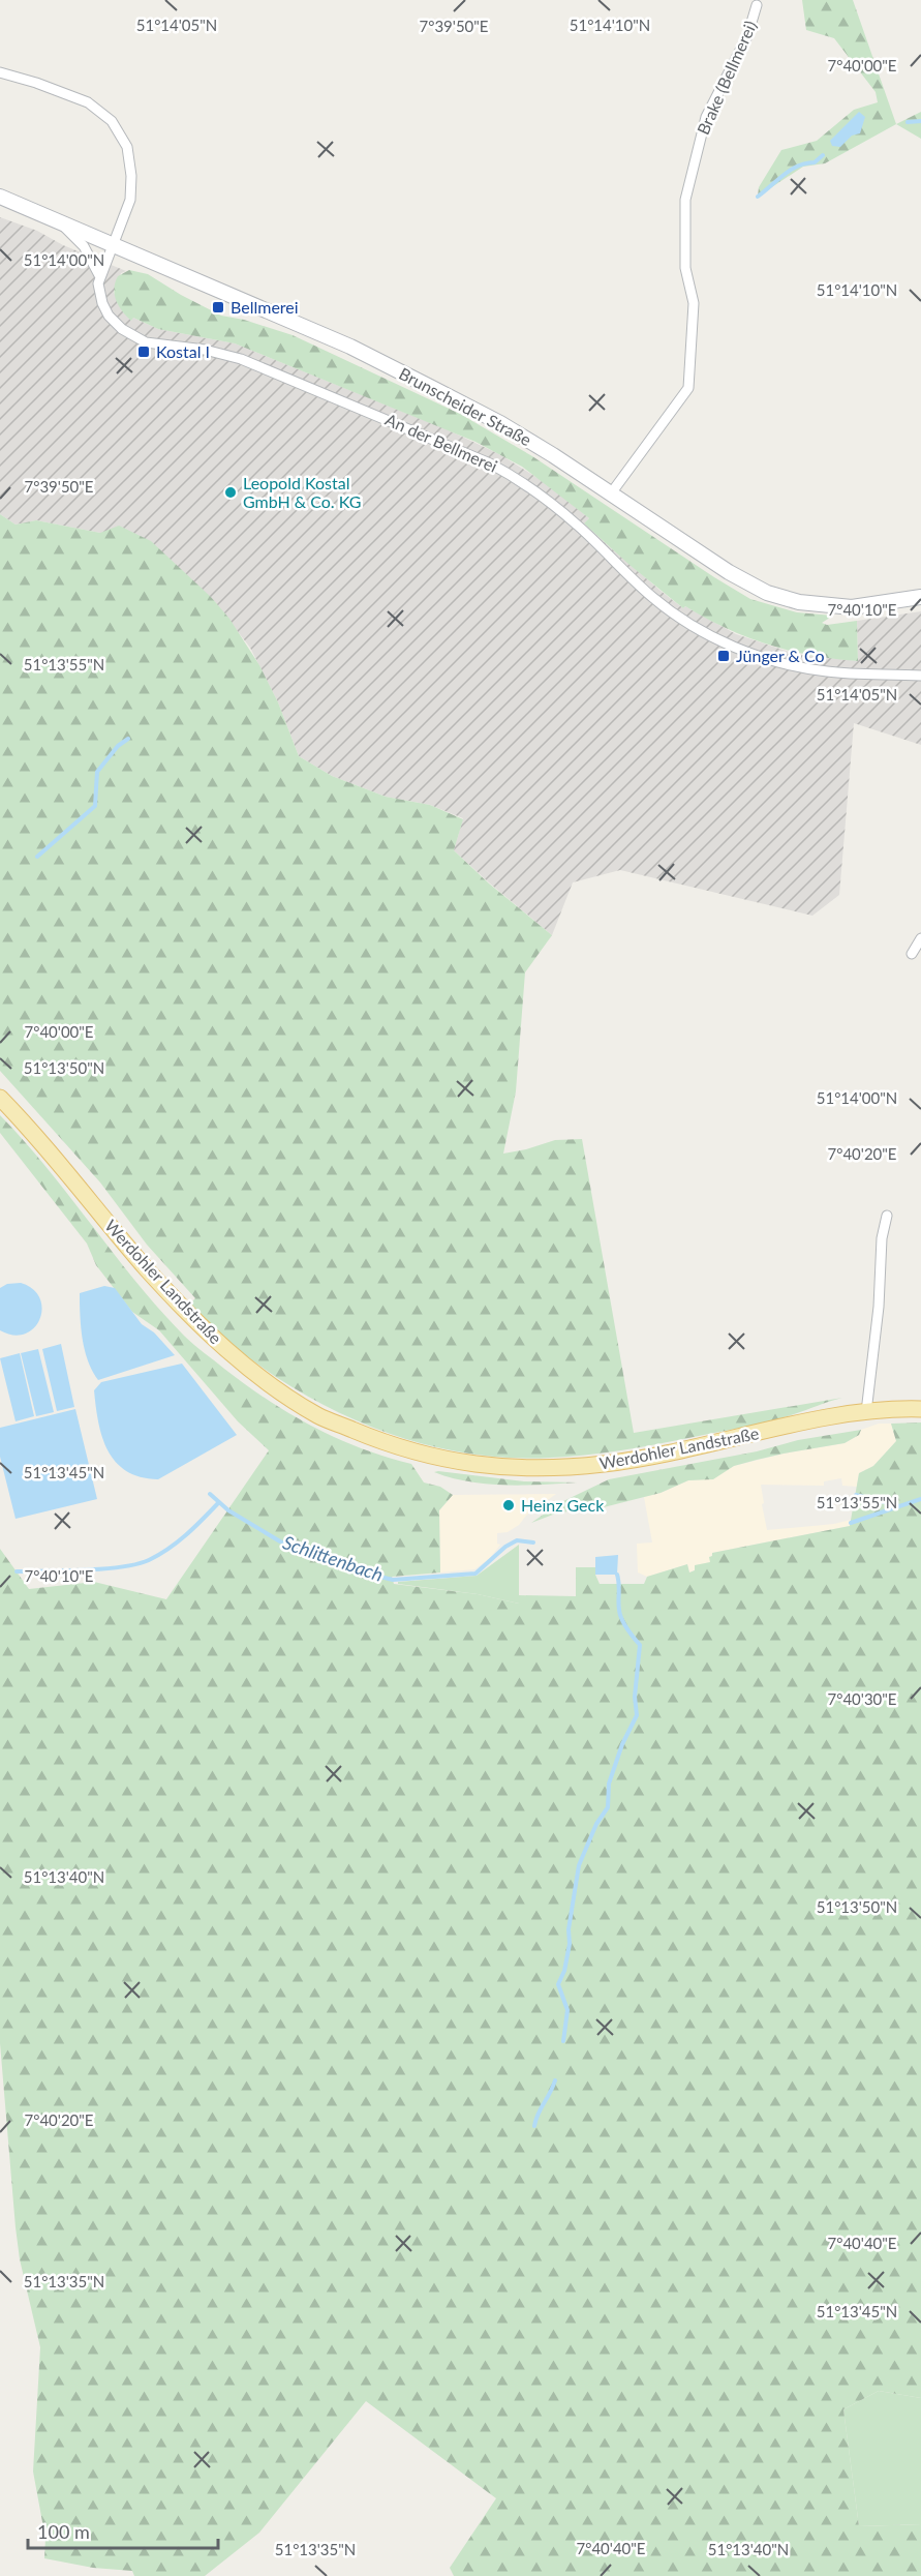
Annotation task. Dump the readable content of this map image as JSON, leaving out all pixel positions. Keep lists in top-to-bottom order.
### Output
{
  "streets": {
    "main road": ["Brunscheider Straße", "Werdohler Landstraße"],
    "street": ["Brake (Bellmerei)", "An der Bellmerei"]
  },
  "crossings": [
    ["Brake (Bellmerei)", "Brunscheider Straße"],
    ["Brunscheider Straße", "An der Bellmerei"]
  ],
  "water": ["Schlittenbach"],
  "places": {
    "transit": ["Bellmerei", "Kostal I", "Jünger & Co"],
    "other": ["Leopold Kostal GmbH & Co. KG", "Heinz Geck"]
  },
  "scale_bar": "100 m",
  "coordinates": [
    "51°14'05\"N",
    "51°14'10\"N",
    "7°39'50\"E",
    "7°40'00\"E",
    "51°14'00\"N",
    "7°40'10\"E",
    "51°13'55\"N",
    "51°13'50\"N",
    "7°40'20\"E",
    "51°13'45\"N",
    "7°40'30\"E",
    "51°13'40\"N",
    "7°40'40\"E",
    "51°13'35\"N"
  ]
}
